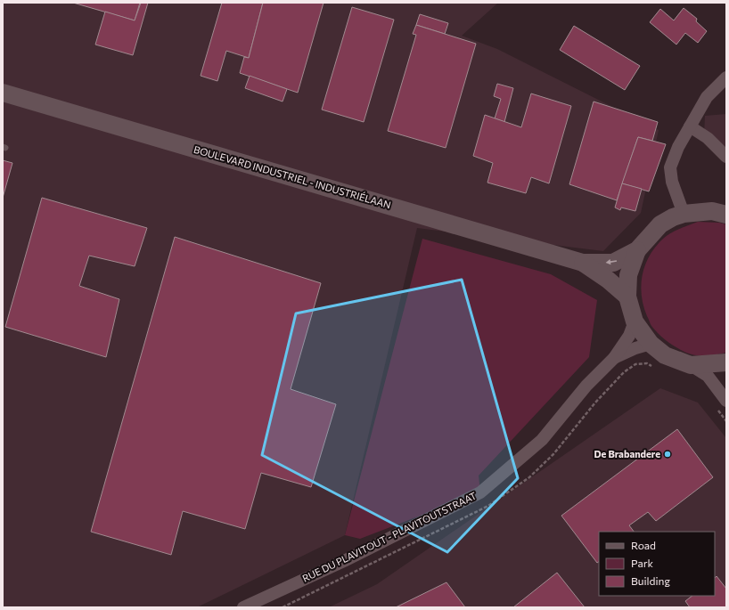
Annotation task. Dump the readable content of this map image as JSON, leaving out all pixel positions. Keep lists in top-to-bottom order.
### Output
{
  "streets": {
    "main road": ["BOULEVARD INDUSTRIEL - INDUSTRIÉLAAN"],
    "street": ["RUE DU PLAVITOUT - PLAVITOUTSTRAAT"]
  },
  "crossings": [
    ["BOULEVARD INDUSTRIEL - INDUSTRIÉLAAN", "RUE DU PLAVITOUT - PLAVITOUTSTRAAT"]
  ],
  "places": ["De Brabandere"],
  "legend": ["Road", "Park", "Building"]
}
